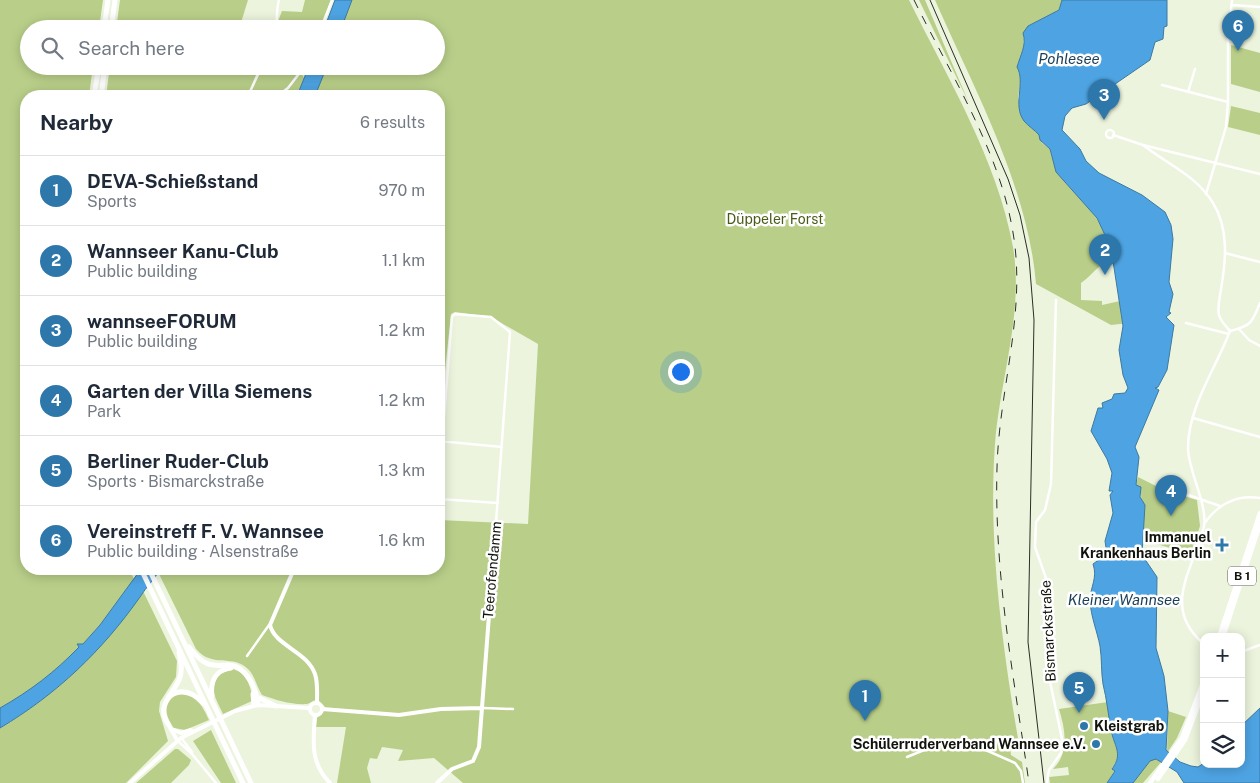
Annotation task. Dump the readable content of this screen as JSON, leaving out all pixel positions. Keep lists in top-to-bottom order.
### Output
{
  "streets": {
    "main road": ["B 1"],
    "street": ["Teerofendamm", "Bismarckstraße"]
  },
  "water": ["Pohlesee", "Kleiner Wannsee"],
  "parks": ["Düppeler Forst"],
  "places": {
    "health": ["Immanuel Krankenhaus Berlin"],
    "other": ["Kleistgrab", "Schülerruderverband Wannsee e.V."]
  },
  "page": {
    "pins": [
      "6",
      "3",
      "2",
      "4",
      "5",
      "1"
    ],
    "search": "Search here",
    "heading": ["Nearby", "6 results"],
    "list": [
      {
        "mark": "1",
        "name": "DEVA-Schießstand",
        "note": "Sports",
        "value": "970 m"
      },
      {
        "mark": "2",
        "name": "Wannseer Kanu-Club",
        "note": "Public building",
        "value": "1.1 km"
      },
      {
        "mark": "3",
        "name": "wannseeFORUM",
        "note": "Public building",
        "value": "1.2 km"
      },
      {
        "mark": "4",
        "name": "Garten der Villa Siemens",
        "note": "Park",
        "value": "1.2 km"
      },
      {
        "mark": "5",
        "name": "Berliner Ruder-Club",
        "note": "Sports · Bismarckstraße",
        "value": "1.3 km"
      },
      {
        "mark": "6",
        "name": "Vereinstreff F. V. Wannsee",
        "note": "Public building · Alsenstraße",
        "value": "1.6 km"
      }
    ],
    "map_buttons": ["+", "−"]
  }
}
